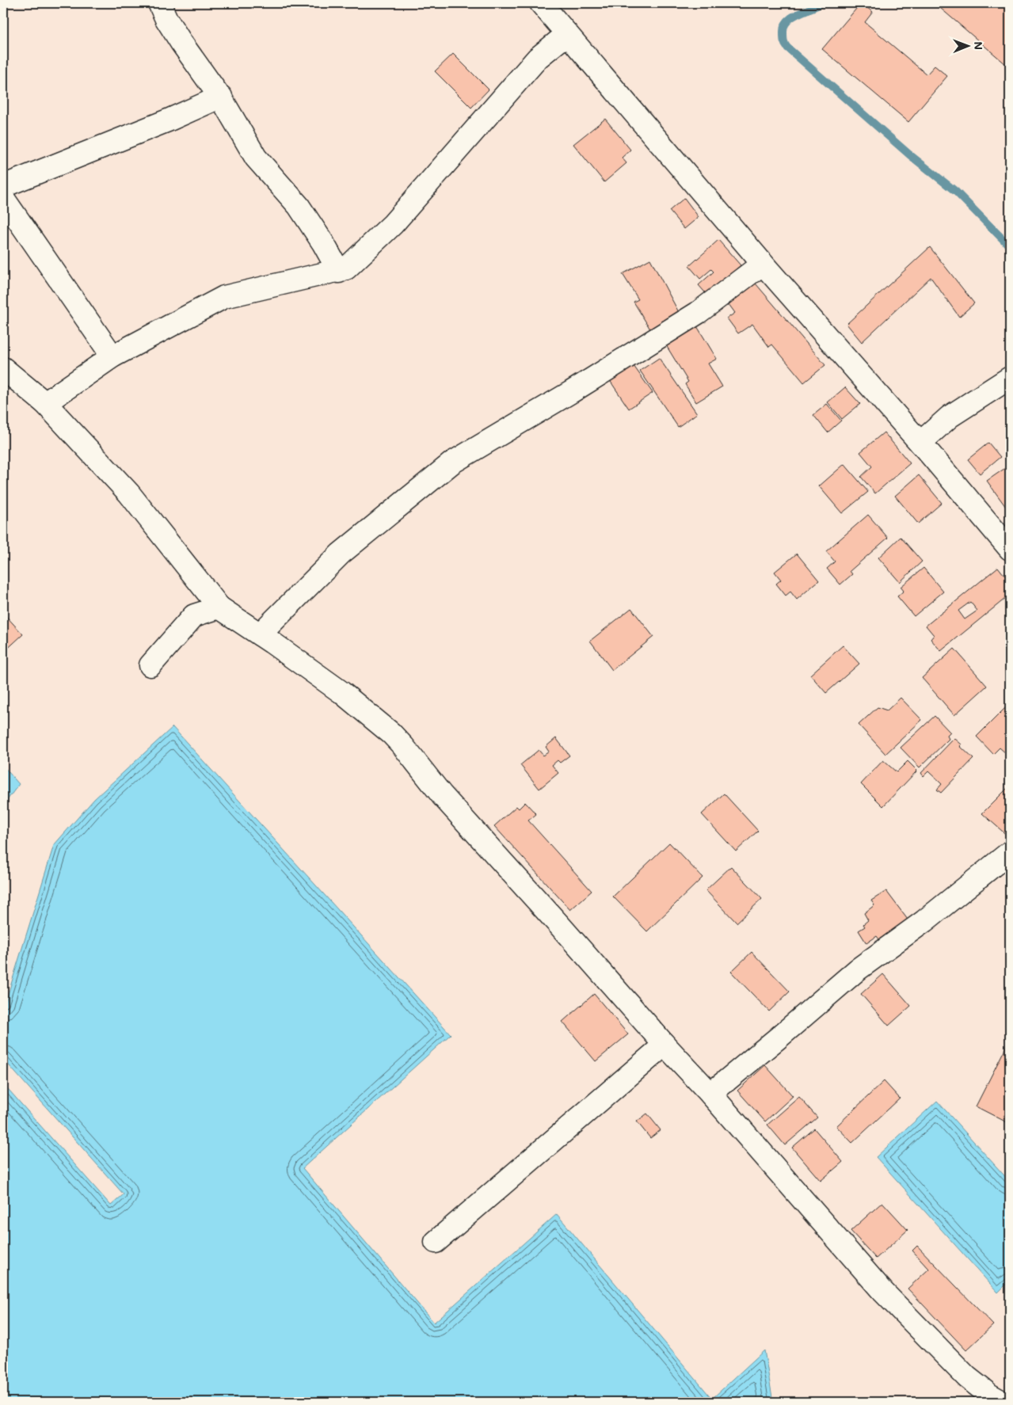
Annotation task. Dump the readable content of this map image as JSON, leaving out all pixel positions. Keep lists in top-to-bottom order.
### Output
{
  "north": "right"
}
